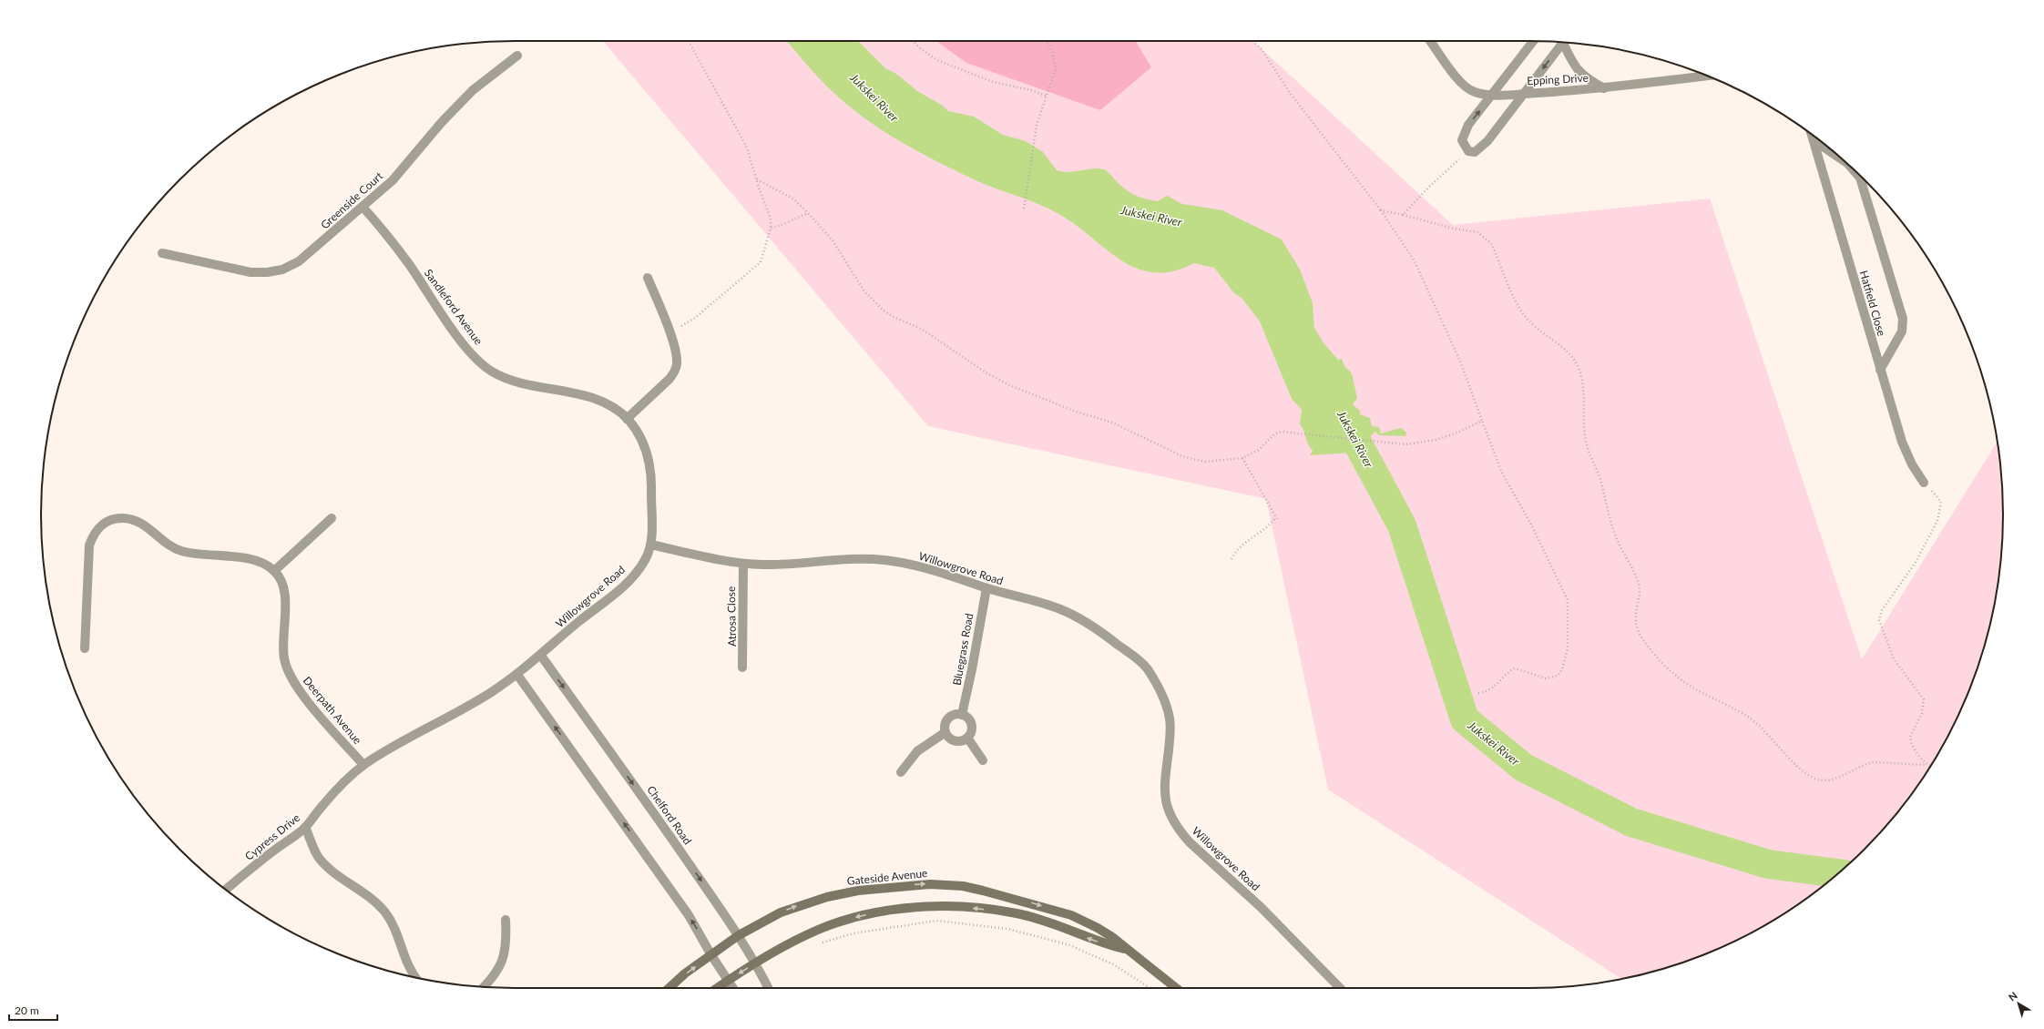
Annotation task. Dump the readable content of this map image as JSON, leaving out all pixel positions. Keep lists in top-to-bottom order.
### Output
{
  "streets": {
    "street": [
      "Epping Drive",
      "Greenside Court",
      "Hatfield Close",
      "Sandleford Avenue",
      "Willowgrove Road",
      "Atrosa Close",
      "Bluegrass Road",
      "Deerpath Avenue",
      "Chelford Road",
      "Cypress Drive",
      "Gateside Avenue"
    ]
  },
  "crossings": [
    ["Greenside Court", "Sandleford Avenue"],
    ["Sandleford Avenue", "Willowgrove Road"],
    ["Willowgrove Road", "Atrosa Close"],
    ["Willowgrove Road", "Bluegrass Road"],
    ["Willowgrove Road", "Deerpath Avenue"],
    ["Willowgrove Road", "Chelford Road"],
    ["Willowgrove Road", "Cypress Drive"],
    ["Deerpath Avenue", "Cypress Drive"],
    ["Chelford Road", "Gateside Avenue"]
  ],
  "water": ["Jukskei River"],
  "scale_bar": "20 m",
  "north": "top left"
}
